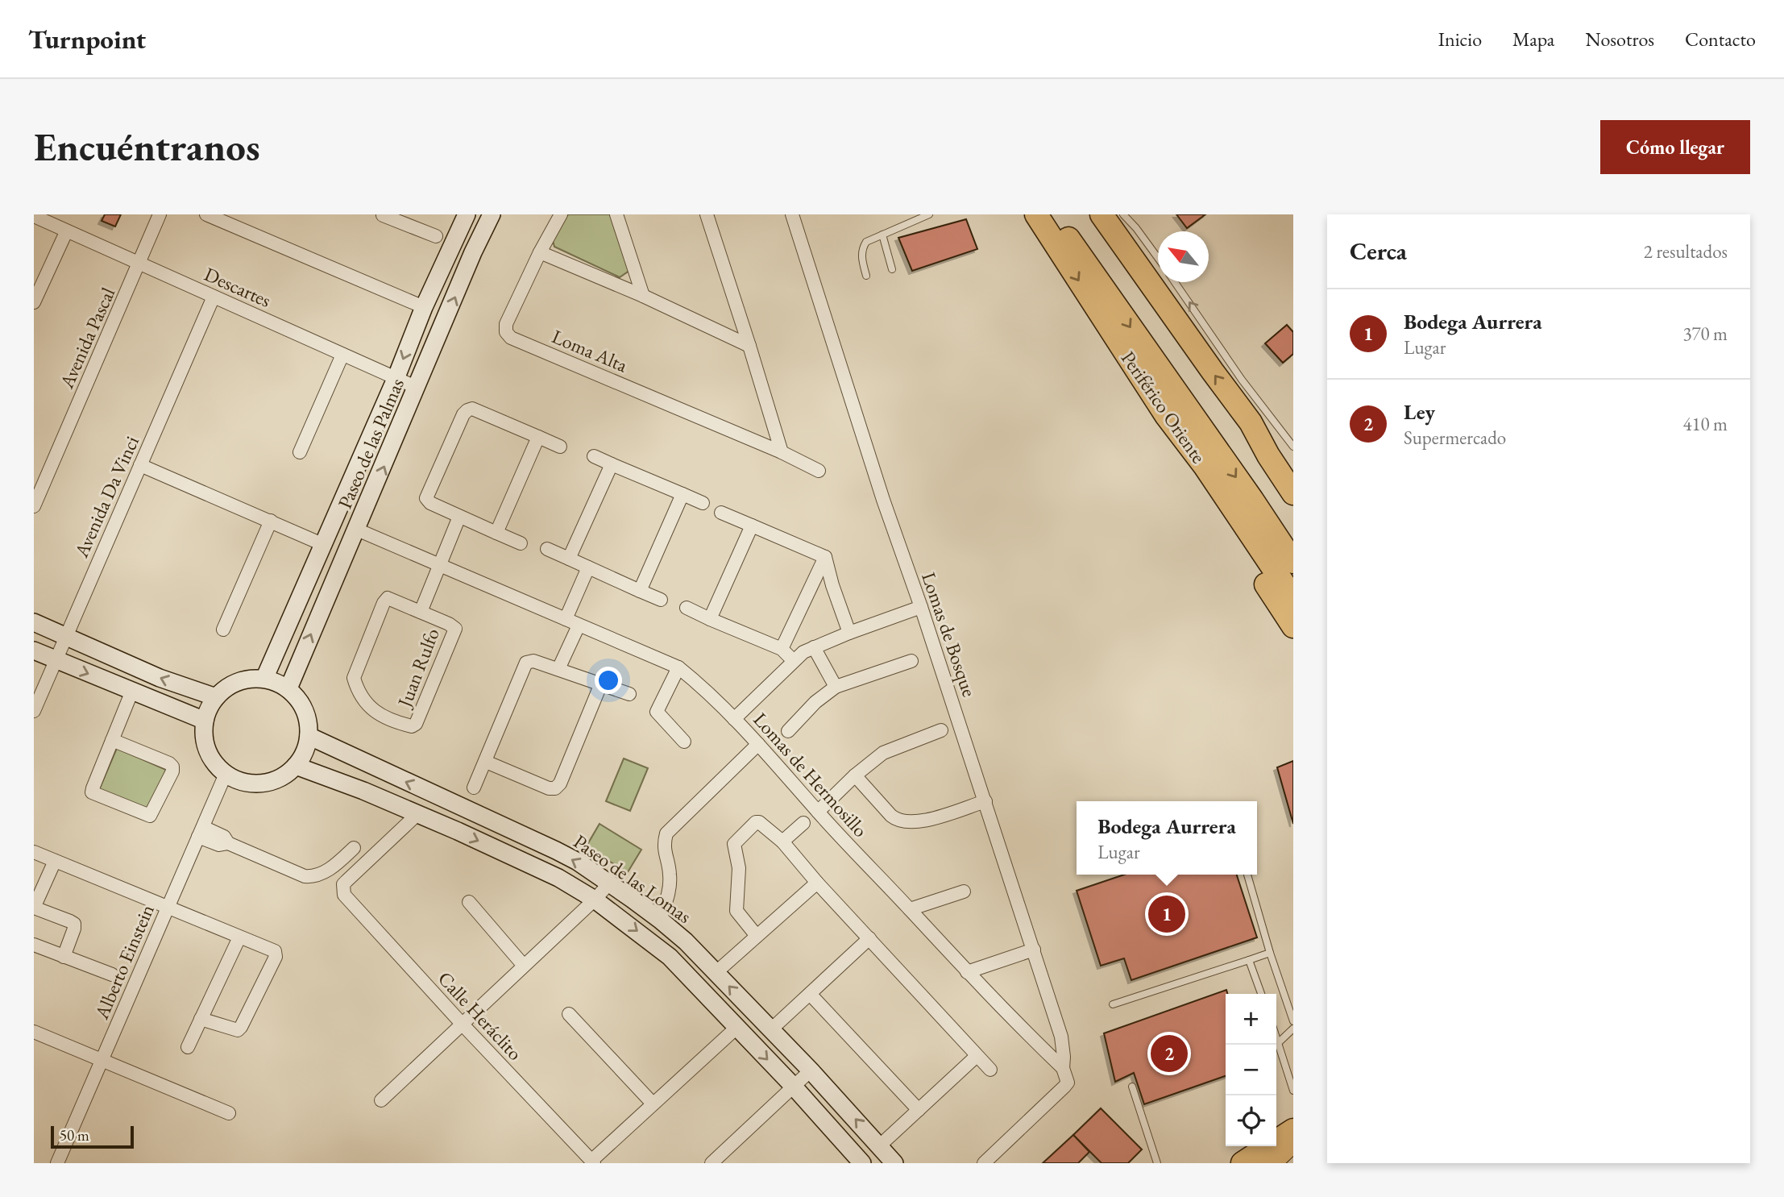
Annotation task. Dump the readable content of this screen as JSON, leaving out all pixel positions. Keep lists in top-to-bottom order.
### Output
{
  "streets": {
    "highway": ["Periférico Oriente"],
    "street": [
      "Descartes",
      "Avenida Pascal",
      "Loma Alta",
      "Paseo de las Palmas",
      "Avenida Da Vinci",
      "Lomas de Bosque",
      "Juan Rulfo",
      "Lomas de Hermosillo",
      "Paseo de las Lomas",
      "Alberto Einstein",
      "Calle Heráclito"
    ]
  },
  "crossings": [
    ["Descartes", "Avenida Pascal"],
    ["Descartes", "Paseo de las Palmas"],
    ["Descartes", "Avenida Da Vinci"],
    ["Paseo de las Palmas", "Lomas de Hermosillo"],
    ["Paseo de las Palmas", "Paseo de las Lomas"],
    ["Paseo de las Palmas", "Alberto Einstein"],
    ["Lomas de Bosque", "Lomas de Hermosillo"],
    ["Paseo de las Lomas", "Alberto Einstein"],
    ["Paseo de las Lomas", "Calle Heráclito"]
  ],
  "scale_bar": "50 m",
  "north": "top left",
  "page": {
    "header": "Turnpoint",
    "nav": [
      "Inicio",
      "Mapa",
      "Nosotros",
      "Contacto"
    ],
    "buttons": "Cómo llegar",
    "title": "Encuéntranos",
    "heading": ["Cerca", "2 resultados"],
    "list": [
      {
        "mark": "1",
        "name": "Bodega Aurrera",
        "note": "Lugar",
        "value": "370 m"
      },
      {
        "mark": "2",
        "name": "Ley",
        "note": "Supermercado",
        "value": "410 m"
      }
    ],
    "popup": ["Bodega Aurrera", "Lugar"],
    "pins": ["1", "2"],
    "map_buttons": ["+", "−"],
    "scale": "50 m"
  }
}
